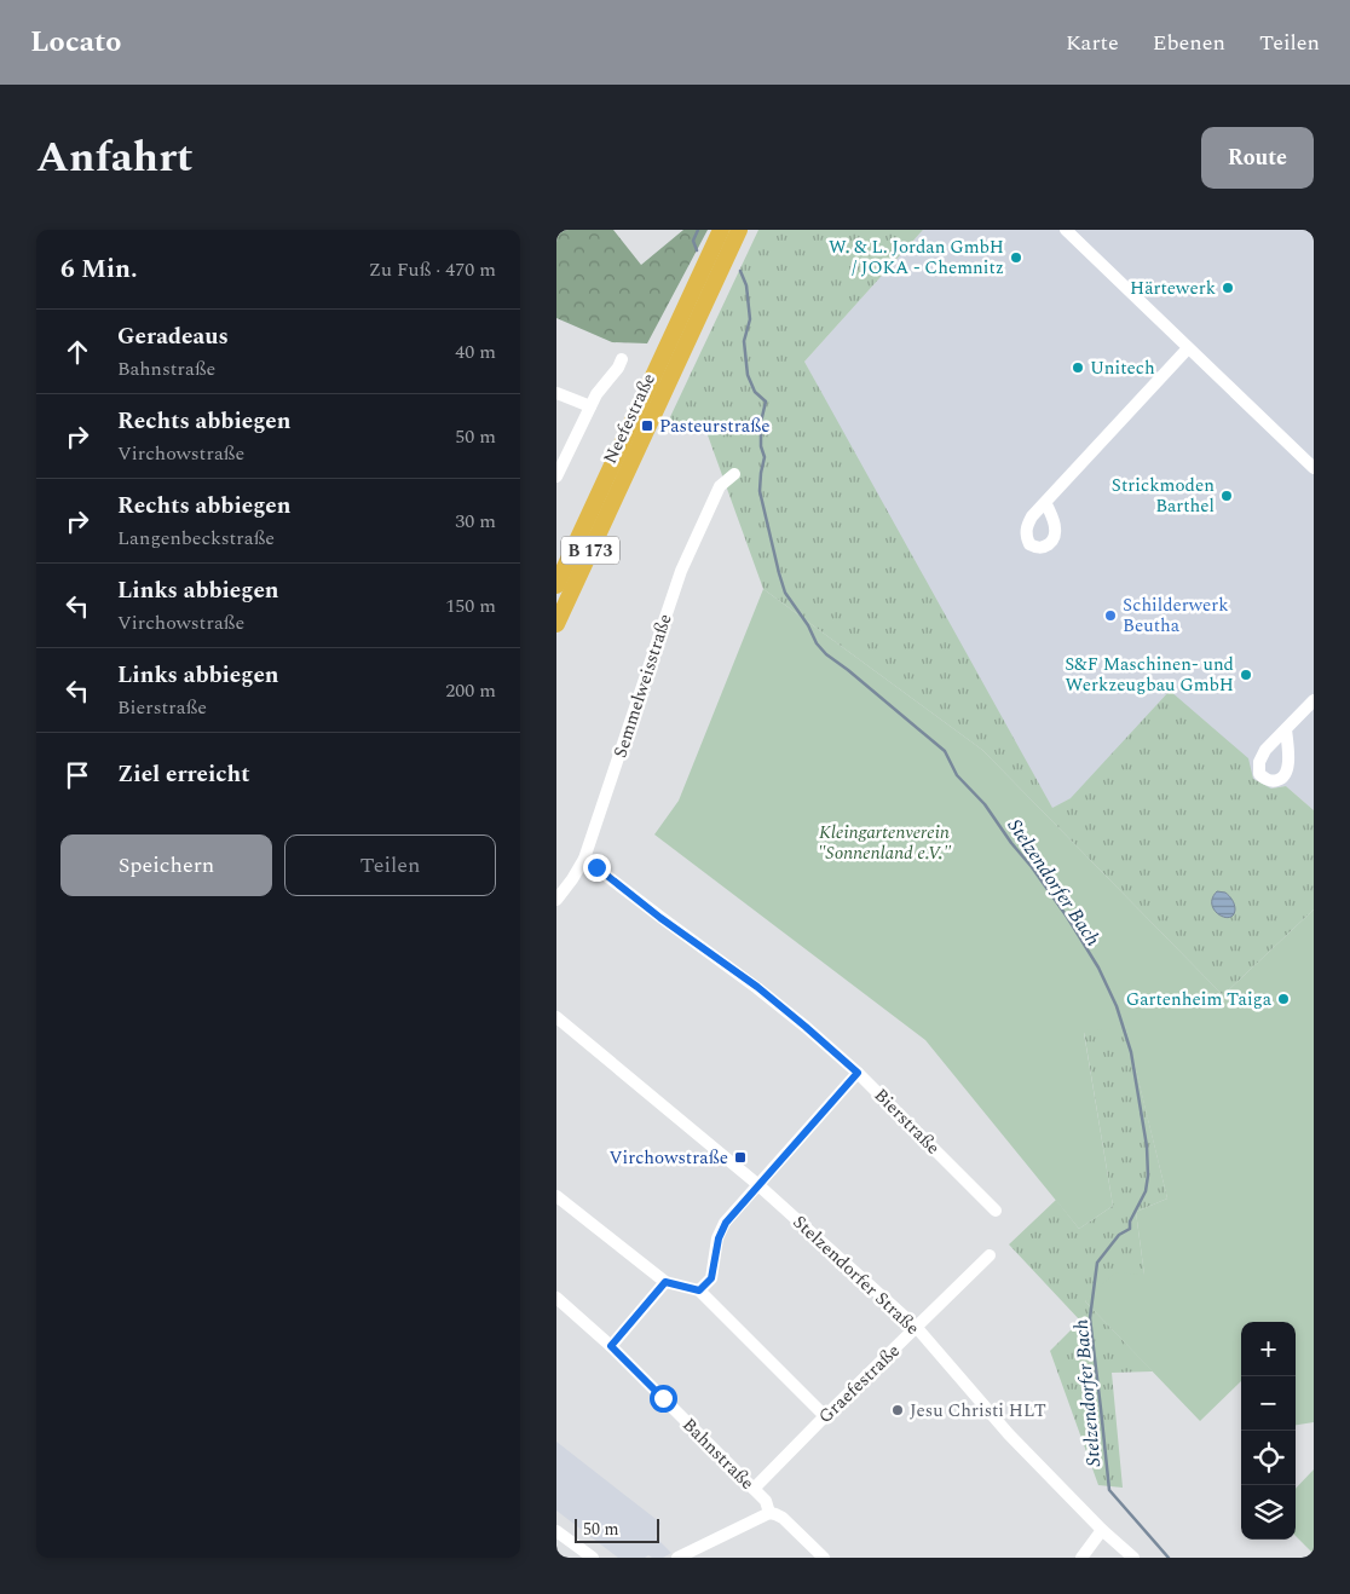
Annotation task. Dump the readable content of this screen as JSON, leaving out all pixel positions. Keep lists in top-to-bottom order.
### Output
{
  "streets": {
    "highway": ["Neefestraße", "B 173"],
    "street": [
      "Semmelweisstraße",
      "Bierstraße",
      "Stelzendorfer Straße",
      "Graefestraße",
      "Bahnstraße"
    ]
  },
  "crossings": [
    ["Semmelweisstraße", "Bierstraße"],
    ["Stelzendorfer Straße", "Graefestraße"],
    ["Graefestraße", "Bahnstraße"]
  ],
  "water": ["Stelzendorfer Bach"],
  "parks": ["Kleingartenverein \"Sonnenland e.V.\""],
  "places": {
    "other": [
      "W. & L. Jordan GmbH / JOKA - Chemnitz",
      "Härtewerk",
      "Unitech",
      "Strickmoden Barthel",
      "Schilderwerk Beutha",
      "S&F Maschinen- und Werkzeugbau GmbH",
      "Gartenheim Taiga",
      "Jesu Christi HLT"
    ],
    "transit": ["Pasteurstraße", "Virchowstraße"]
  },
  "scale_bar": "50 m",
  "page": {
    "header": "Locato",
    "nav": ["Karte", "Ebenen", "Teilen"],
    "title": "Anfahrt",
    "buttons": [
      "Route",
      ["Speichern", "Teilen"]
    ],
    "heading": ["6 Min.", "Zu Fuß · 470 m"],
    "list": [
      ["Geradeaus", "Bahnstraße", "40 m"],
      ["Rechts abbiegen", "Virchowstraße", "50 m"],
      ["Rechts abbiegen", "Langenbeckstraße", "30 m"],
      ["Links abbiegen", "Virchowstraße", "150 m"],
      ["Links abbiegen", "Bierstraße", "200 m"],
      "Ziel erreicht"
    ],
    "map_buttons": ["+", "−"],
    "scale": "50 m"
  }
}
